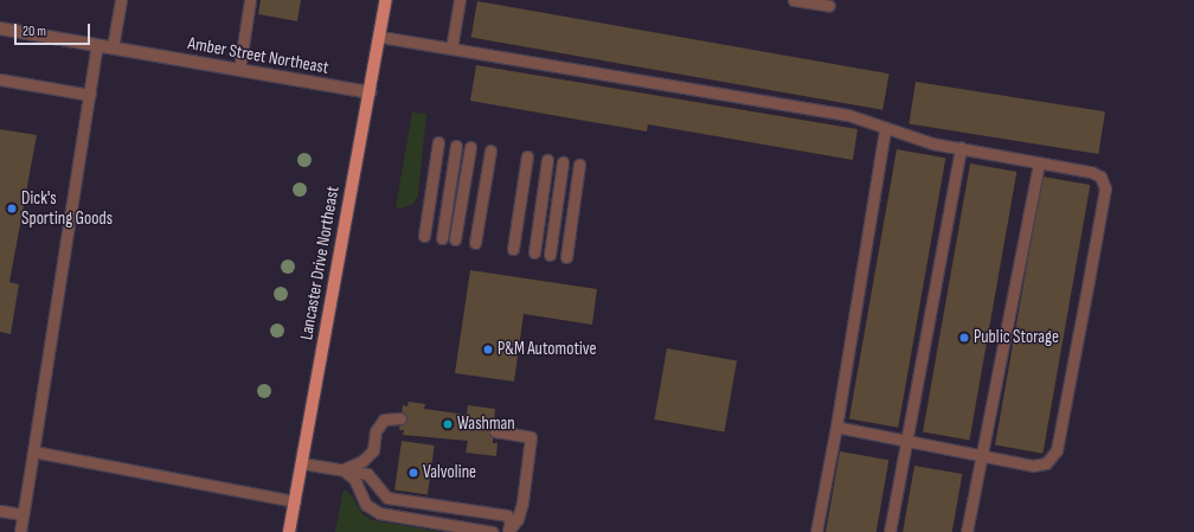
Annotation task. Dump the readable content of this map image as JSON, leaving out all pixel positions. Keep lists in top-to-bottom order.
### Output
{
  "streets": {
    "main road": ["Lancaster Drive Northeast"],
    "street": ["Amber Street Northeast"]
  },
  "crossings": [
    ["Amber Street Northeast", "Lancaster Drive Northeast"]
  ],
  "places": [
    "Dick's Sporting Goods",
    "Public Storage",
    "P&M Automotive",
    "Washman",
    "Valvoline"
  ],
  "scale_bar": "20 m"
}
